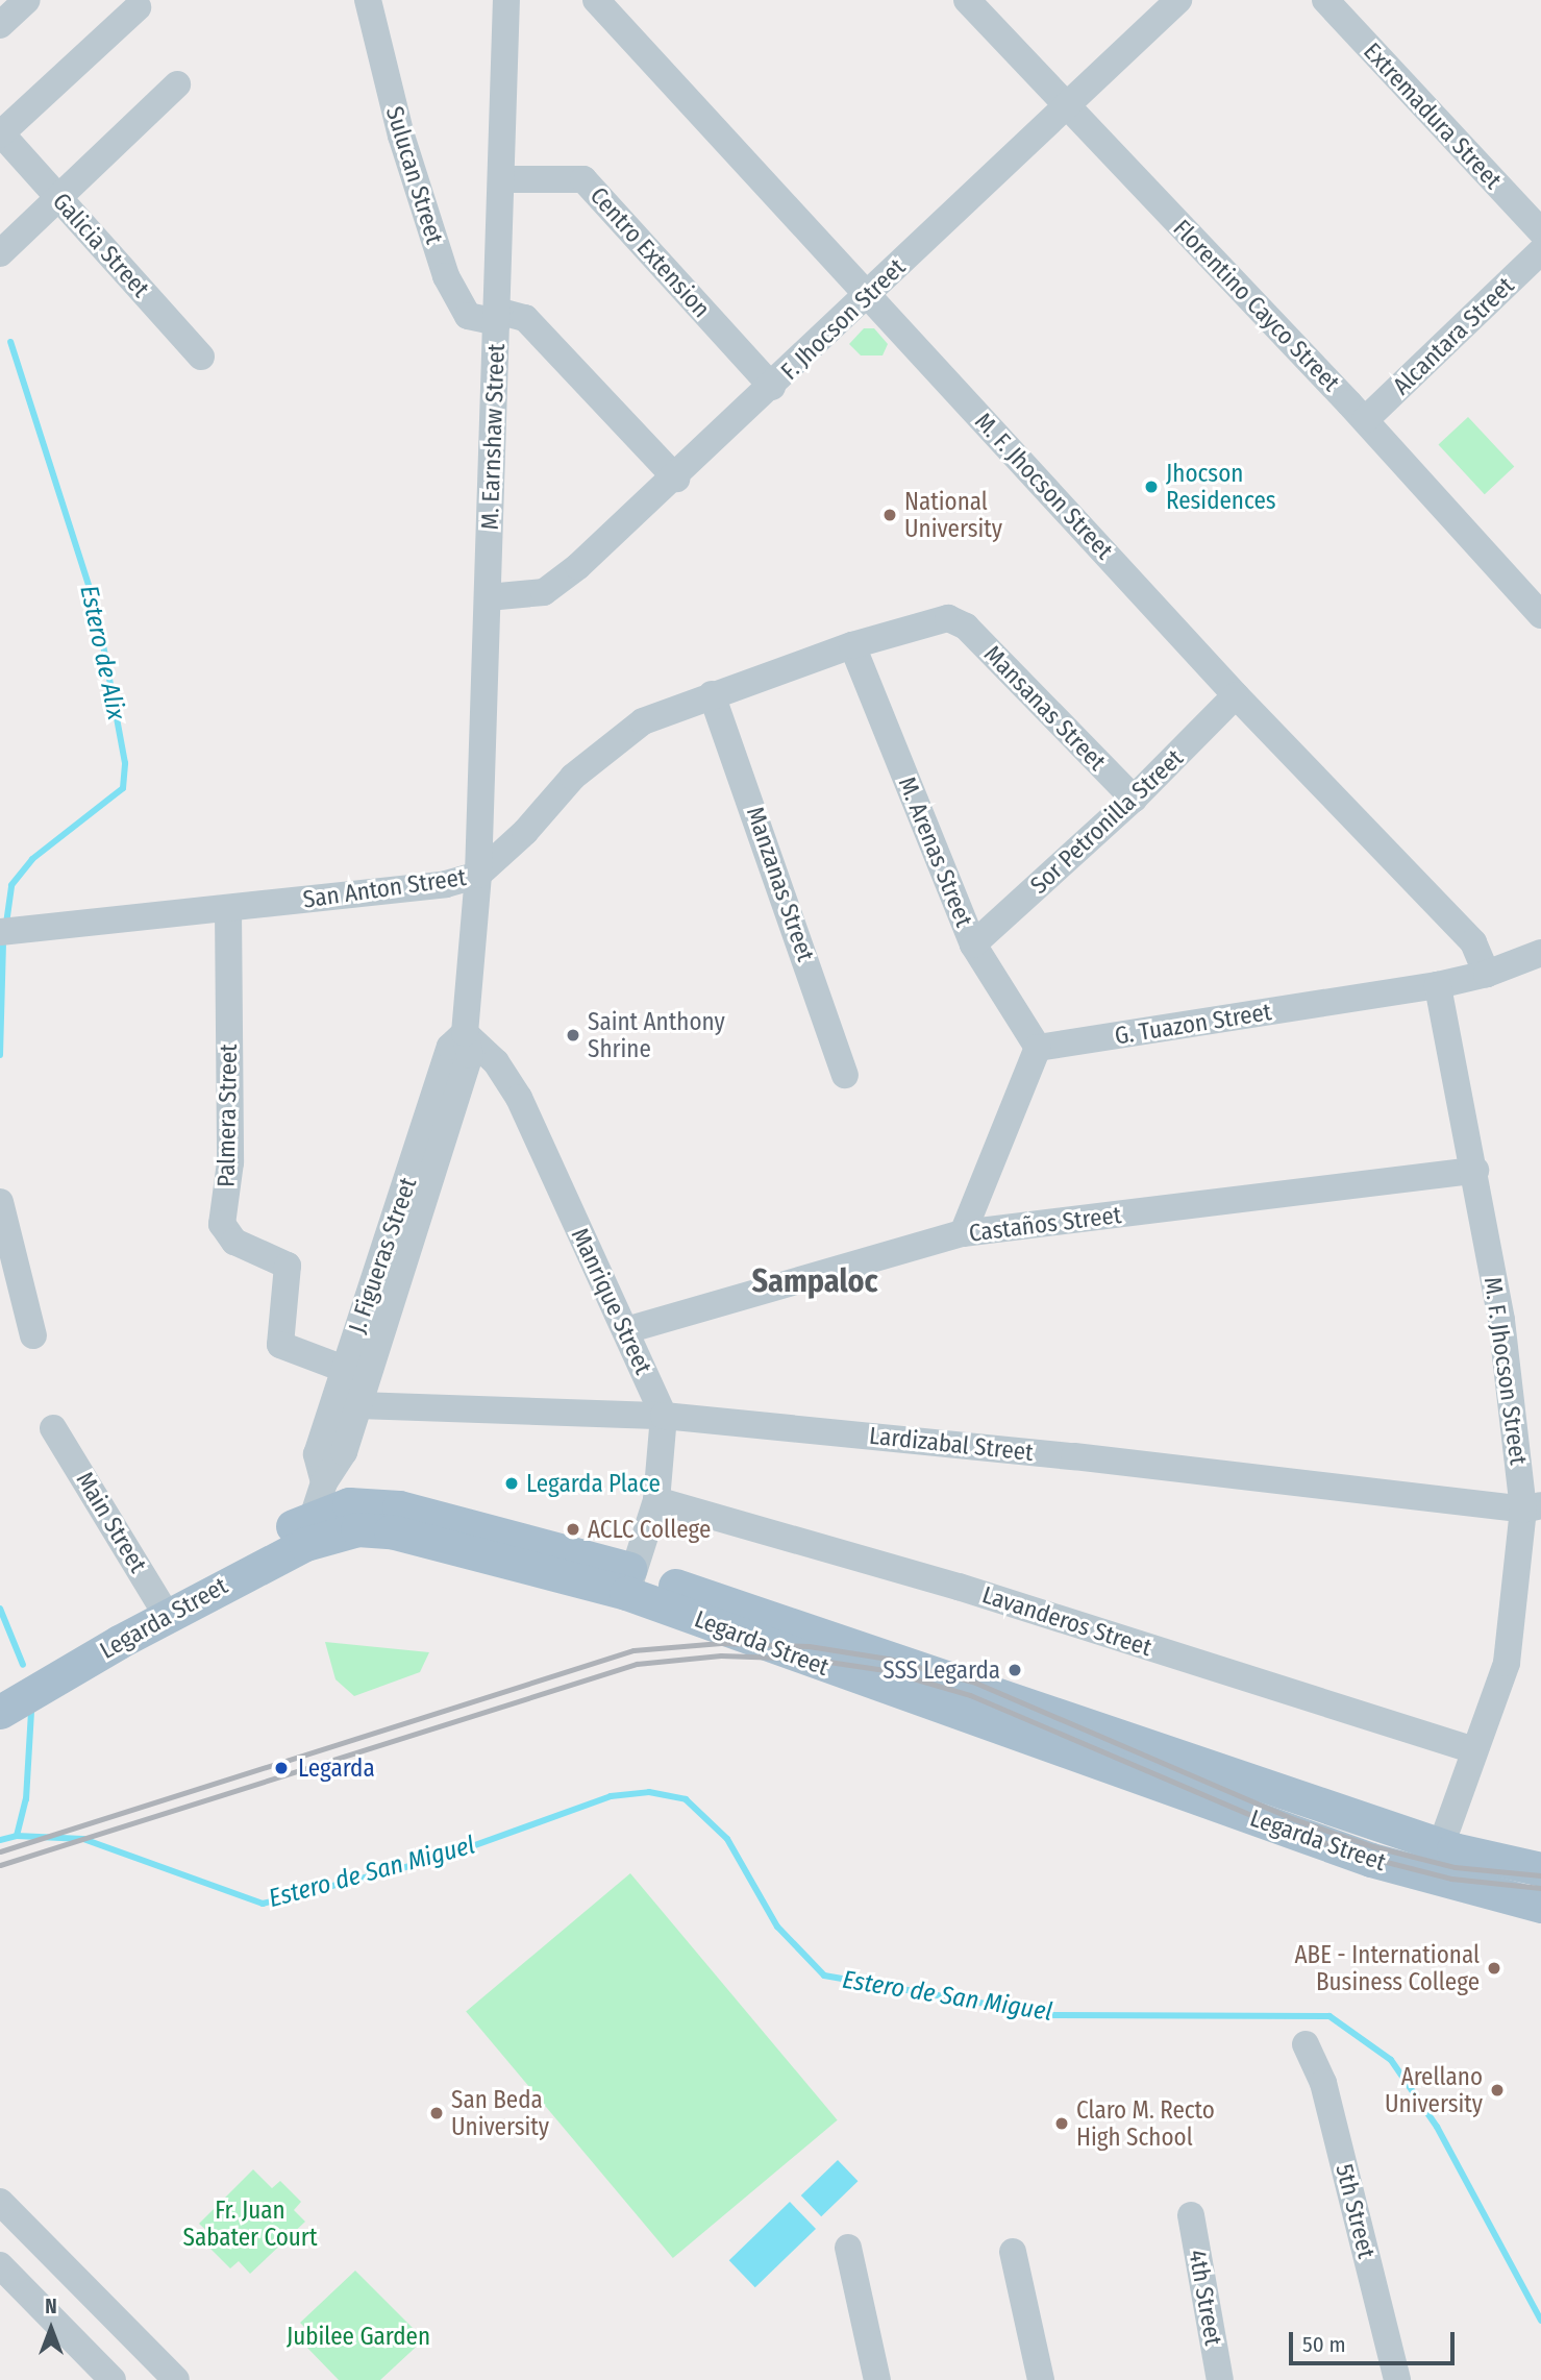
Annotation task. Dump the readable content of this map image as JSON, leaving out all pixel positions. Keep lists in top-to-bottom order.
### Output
{
  "streets": {
    "main road": ["Legarda Street"],
    "street": [
      "Extremadura Street",
      "Sulucan Street",
      "Galicia Street",
      "Centro Extension",
      "Florentino Cayco Street",
      "F. Jhocson Street",
      "Alcantara Street",
      "M. Earnshaw Street",
      "M. F. Jhocson Street",
      "Mansanas Street",
      "Sor Petronilla Street",
      "M. Arenas Street",
      "Manzanas Street",
      "San Anton Street",
      "G. Tuazon Street",
      "Palmera Street",
      "Castaños Street",
      "J. Figueras Street",
      "Manrique Street",
      "Lardizabal Street",
      "Main Street",
      "Lavanderos Street",
      "5th Street",
      "4th Street"
    ]
  },
  "crossings": [
    ["Sulucan Street", "F. Jhocson Street"],
    ["Sulucan Street", "M. Earnshaw Street"],
    ["Centro Extension", "F. Jhocson Street"],
    ["Centro Extension", "M. Earnshaw Street"],
    ["Florentino Cayco Street", "F. Jhocson Street"],
    ["Florentino Cayco Street", "Alcantara Street"],
    ["F. Jhocson Street", "M. Earnshaw Street"],
    ["F. Jhocson Street", "M. F. Jhocson Street"],
    ["M. Earnshaw Street", "San Anton Street"],
    ["M. Earnshaw Street", "J. Figueras Street"],
    ["M. F. Jhocson Street", "Sor Petronilla Street"],
    ["M. F. Jhocson Street", "G. Tuazon Street"],
    ["M. F. Jhocson Street", "Castaños Street"],
    ["M. F. Jhocson Street", "Lardizabal Street"],
    ["M. F. Jhocson Street", "Legarda Street"],
    ["M. F. Jhocson Street", "Lavanderos Street"],
    ["Mansanas Street", "Sor Petronilla Street"],
    ["Mansanas Street", "San Anton Street"],
    ["Sor Petronilla Street", "M. Arenas Street"],
    ["M. Arenas Street", "San Anton Street"],
    ["M. Arenas Street", "G. Tuazon Street"],
    ["Manzanas Street", "San Anton Street"],
    ["San Anton Street", "Palmera Street"],
    ["San Anton Street", "J. Figueras Street"],
    ["Palmera Street", "J. Figueras Street"],
    ["Castaños Street", "Manrique Street"],
    ["J. Figueras Street", "Manrique Street"],
    ["J. Figueras Street", "Lardizabal Street"],
    ["J. Figueras Street", "Legarda Street"],
    ["Manrique Street", "Lardizabal Street"],
    ["Manrique Street", "Legarda Street"],
    ["Manrique Street", "Lavanderos Street"],
    ["Main Street", "Legarda Street"]
  ],
  "districts": ["Sampaloc"],
  "water": ["Estero de Alix", "Estero de San Miguel"],
  "parks": ["Fr. Juan Sabater Court", "Jubilee Garden"],
  "places": [
    "Jhocson Residences",
    "National University",
    "Saint Anthony Shrine",
    "Legarda Place",
    "ACLC College",
    "SSS Legarda",
    "Legarda",
    "ABE - International Business College",
    "Arellano University",
    "San Beda University",
    "Claro M. Recto High School"
  ],
  "scale_bar": "50 m",
  "north": "top"
}
